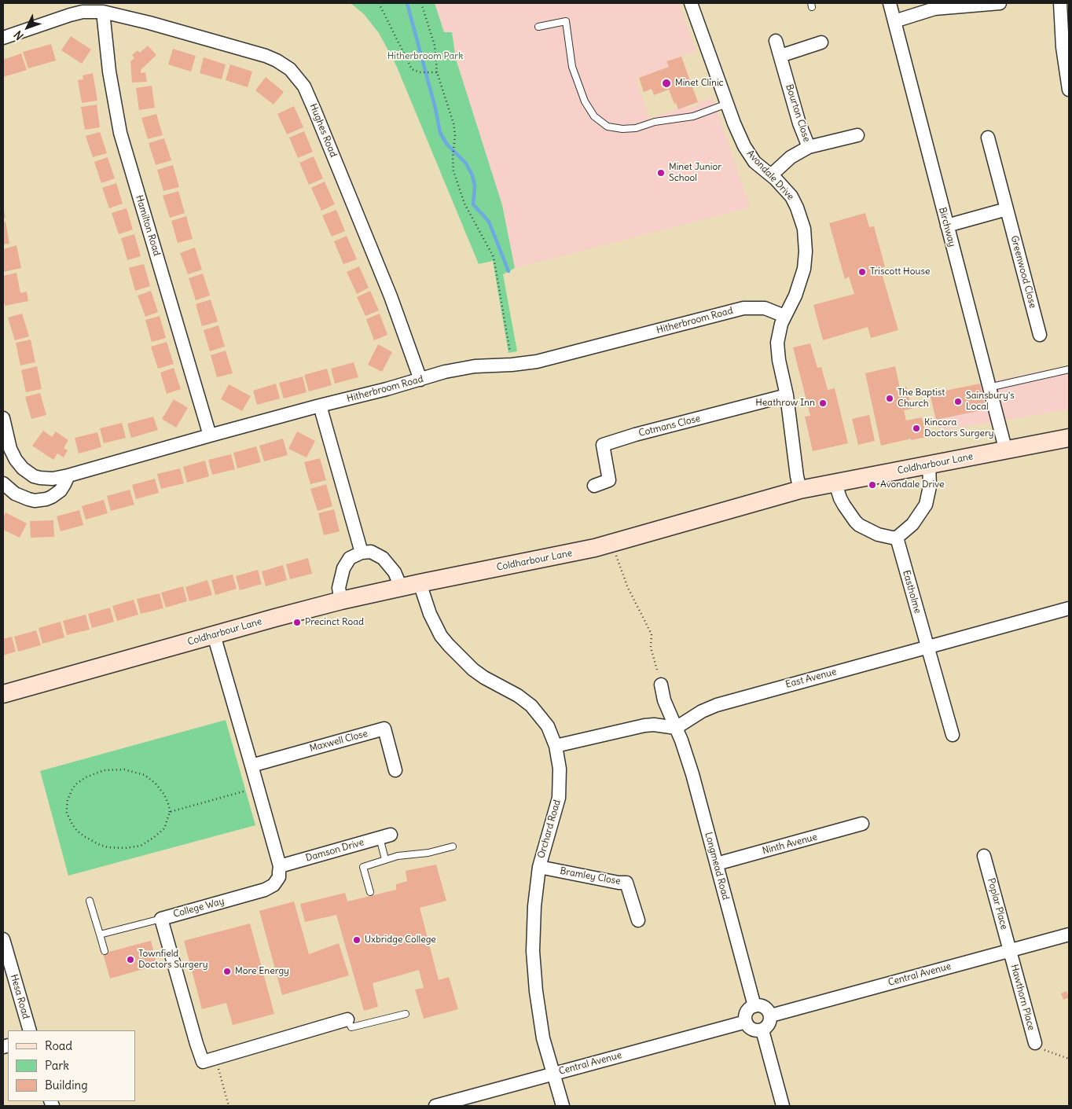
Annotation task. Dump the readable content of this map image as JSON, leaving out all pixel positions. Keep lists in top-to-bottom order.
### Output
{
  "streets": {
    "street": [
      "Bourton Close",
      "Hughes Road",
      "Avondale Drive",
      "Hamilton Road",
      "Birchway",
      "Greenwood Close",
      "Hitherbroom Road",
      "Cotmans Close",
      "Coldharbour Lane",
      "Eastholme",
      "East Avenue",
      "Maxwell Close",
      "Orchard Road",
      "Ninth Avenue",
      "Damson Drive",
      "Longmead Road",
      "Bramley Close",
      "Poplar Place",
      "College Way",
      "Central Avenue",
      "Hesa Road",
      "Hawthorn Place"
    ]
  },
  "crossings": [
    ["Bourton Close", "Avondale Drive"],
    ["Hughes Road", "Hamilton Road"],
    ["Hughes Road", "Hitherbroom Road"],
    ["Avondale Drive", "Hitherbroom Road"],
    ["Avondale Drive", "Cotmans Close"],
    ["Avondale Drive", "Coldharbour Lane"],
    ["Hamilton Road", "Hitherbroom Road"],
    ["Birchway", "Coldharbour Lane"],
    ["Coldharbour Lane", "Orchard Road"],
    ["Eastholme", "East Avenue"],
    ["East Avenue", "Longmead Road"],
    ["Orchard Road", "Bramley Close"],
    ["Orchard Road", "Central Avenue"],
    ["Ninth Avenue", "Longmead Road"],
    ["Damson Drive", "College Way"],
    ["Longmead Road", "Central Avenue"],
    ["Poplar Place", "Central Avenue"],
    ["Poplar Place", "Hawthorn Place"],
    ["Central Avenue", "Hawthorn Place"]
  ],
  "parks": ["Hitherbroom Park"],
  "places": [
    "Minet Clinic",
    "Minet Junior School",
    "Triscott House",
    "The Baptist Church",
    "Sainsbury's Local",
    "Heathrow Inn",
    "Kincora Doctors Surgery",
    "Avondale Drive",
    "Precinct Road",
    "Uxbridge College",
    "Townfield Doctors Surgery",
    "More Energy"
  ],
  "legend": ["Road", "Park", "Building"],
  "north": "bottom left"
}
